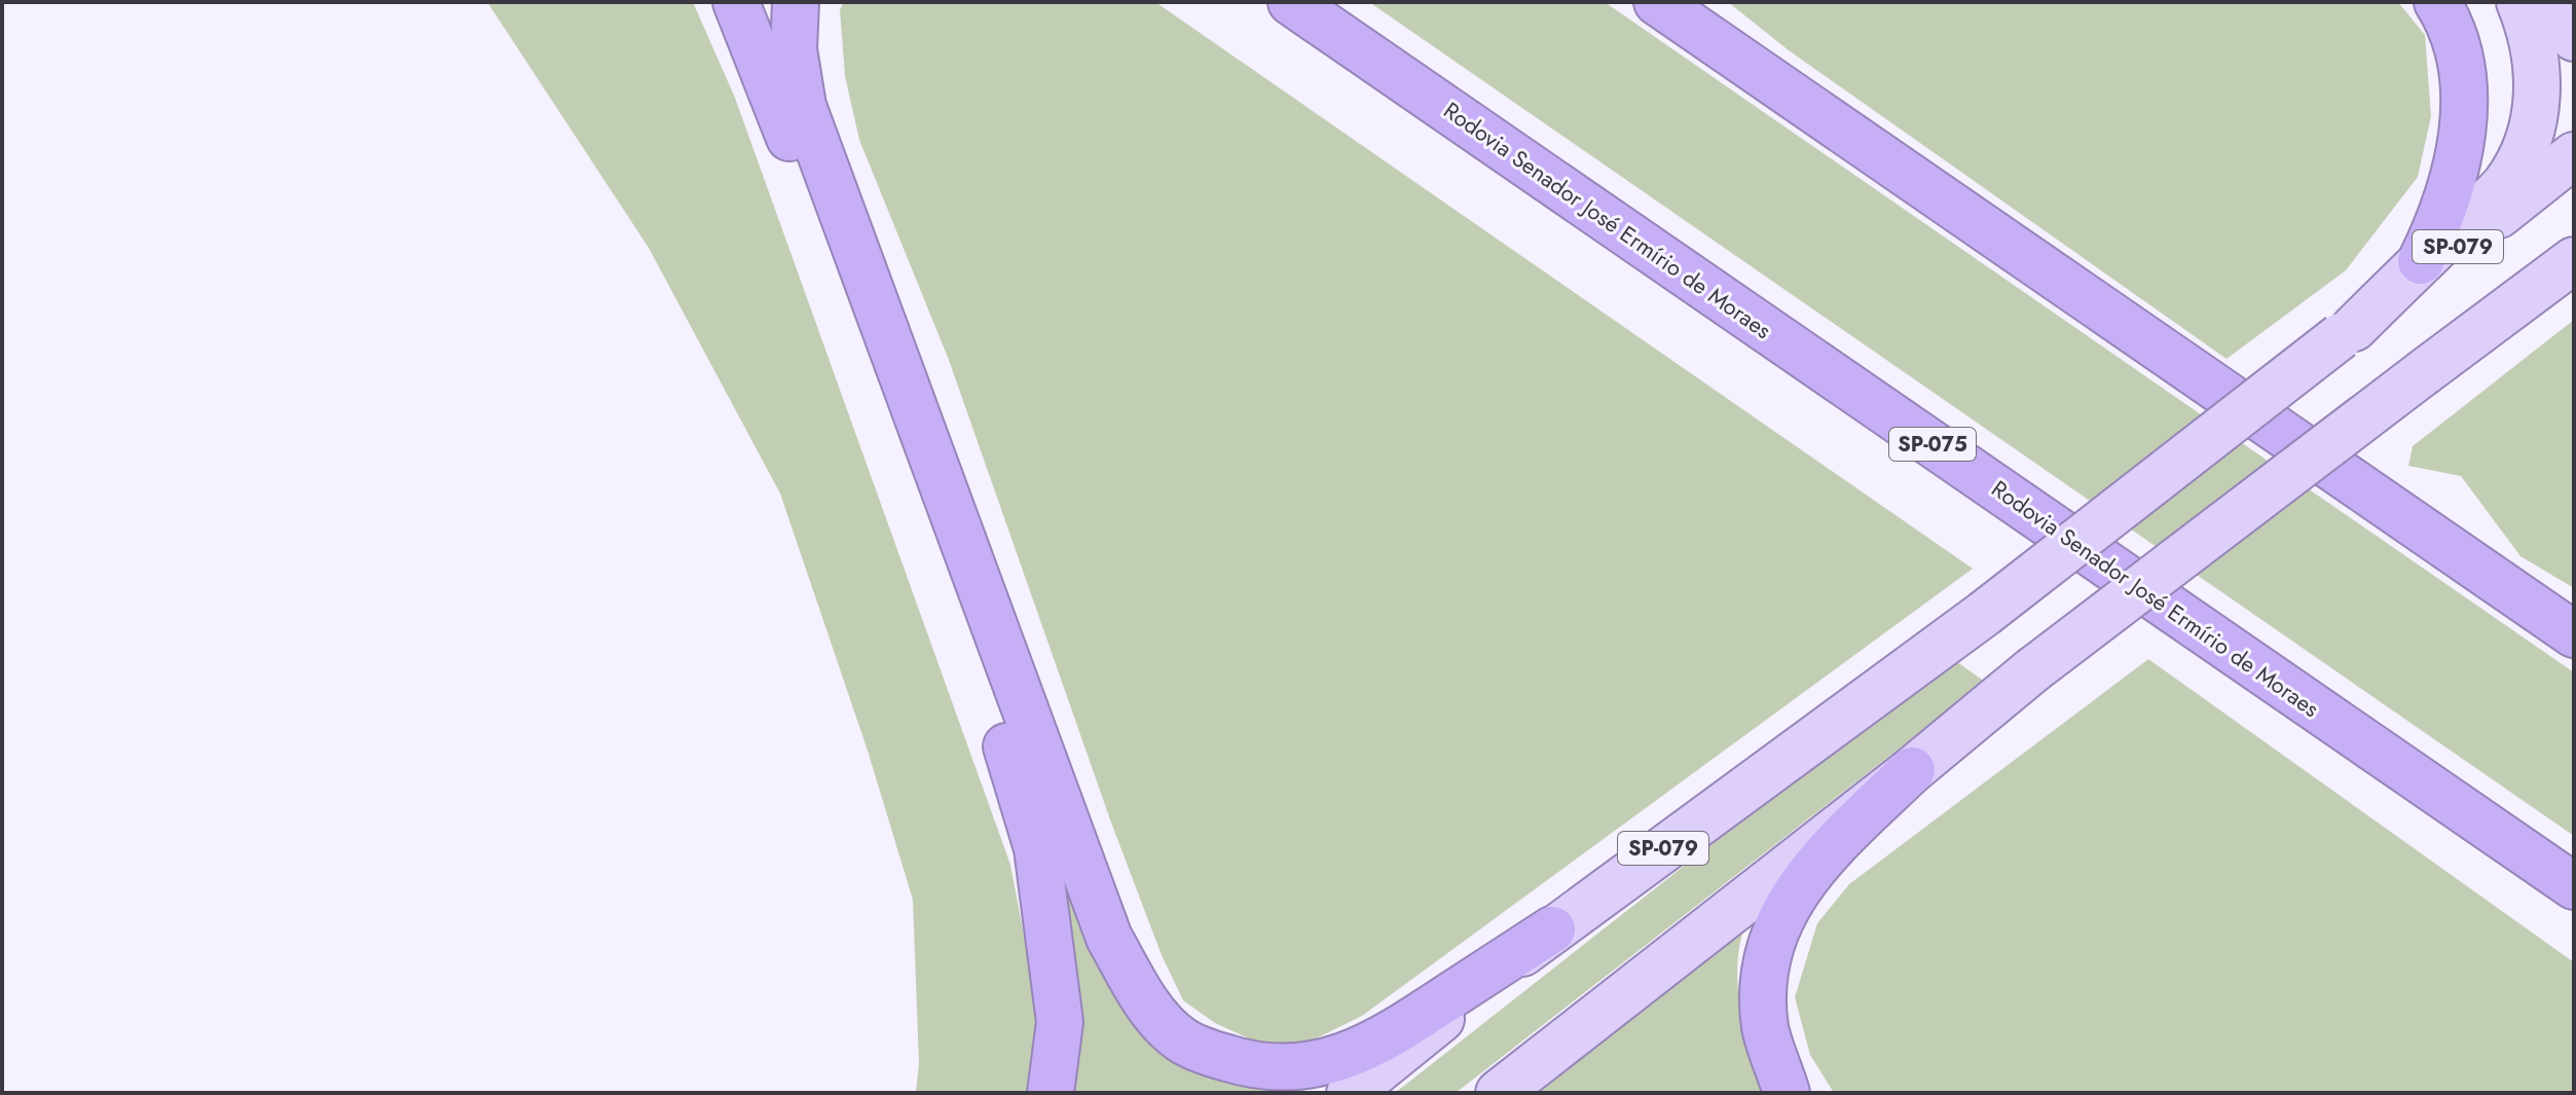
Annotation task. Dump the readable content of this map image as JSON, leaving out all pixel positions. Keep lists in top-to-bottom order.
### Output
{
  "streets": {
    "highway": ["Rodovia Senador José Ermírio de Moraes", "SP-075"],
    "main road": ["SP-079"]
  }
}
